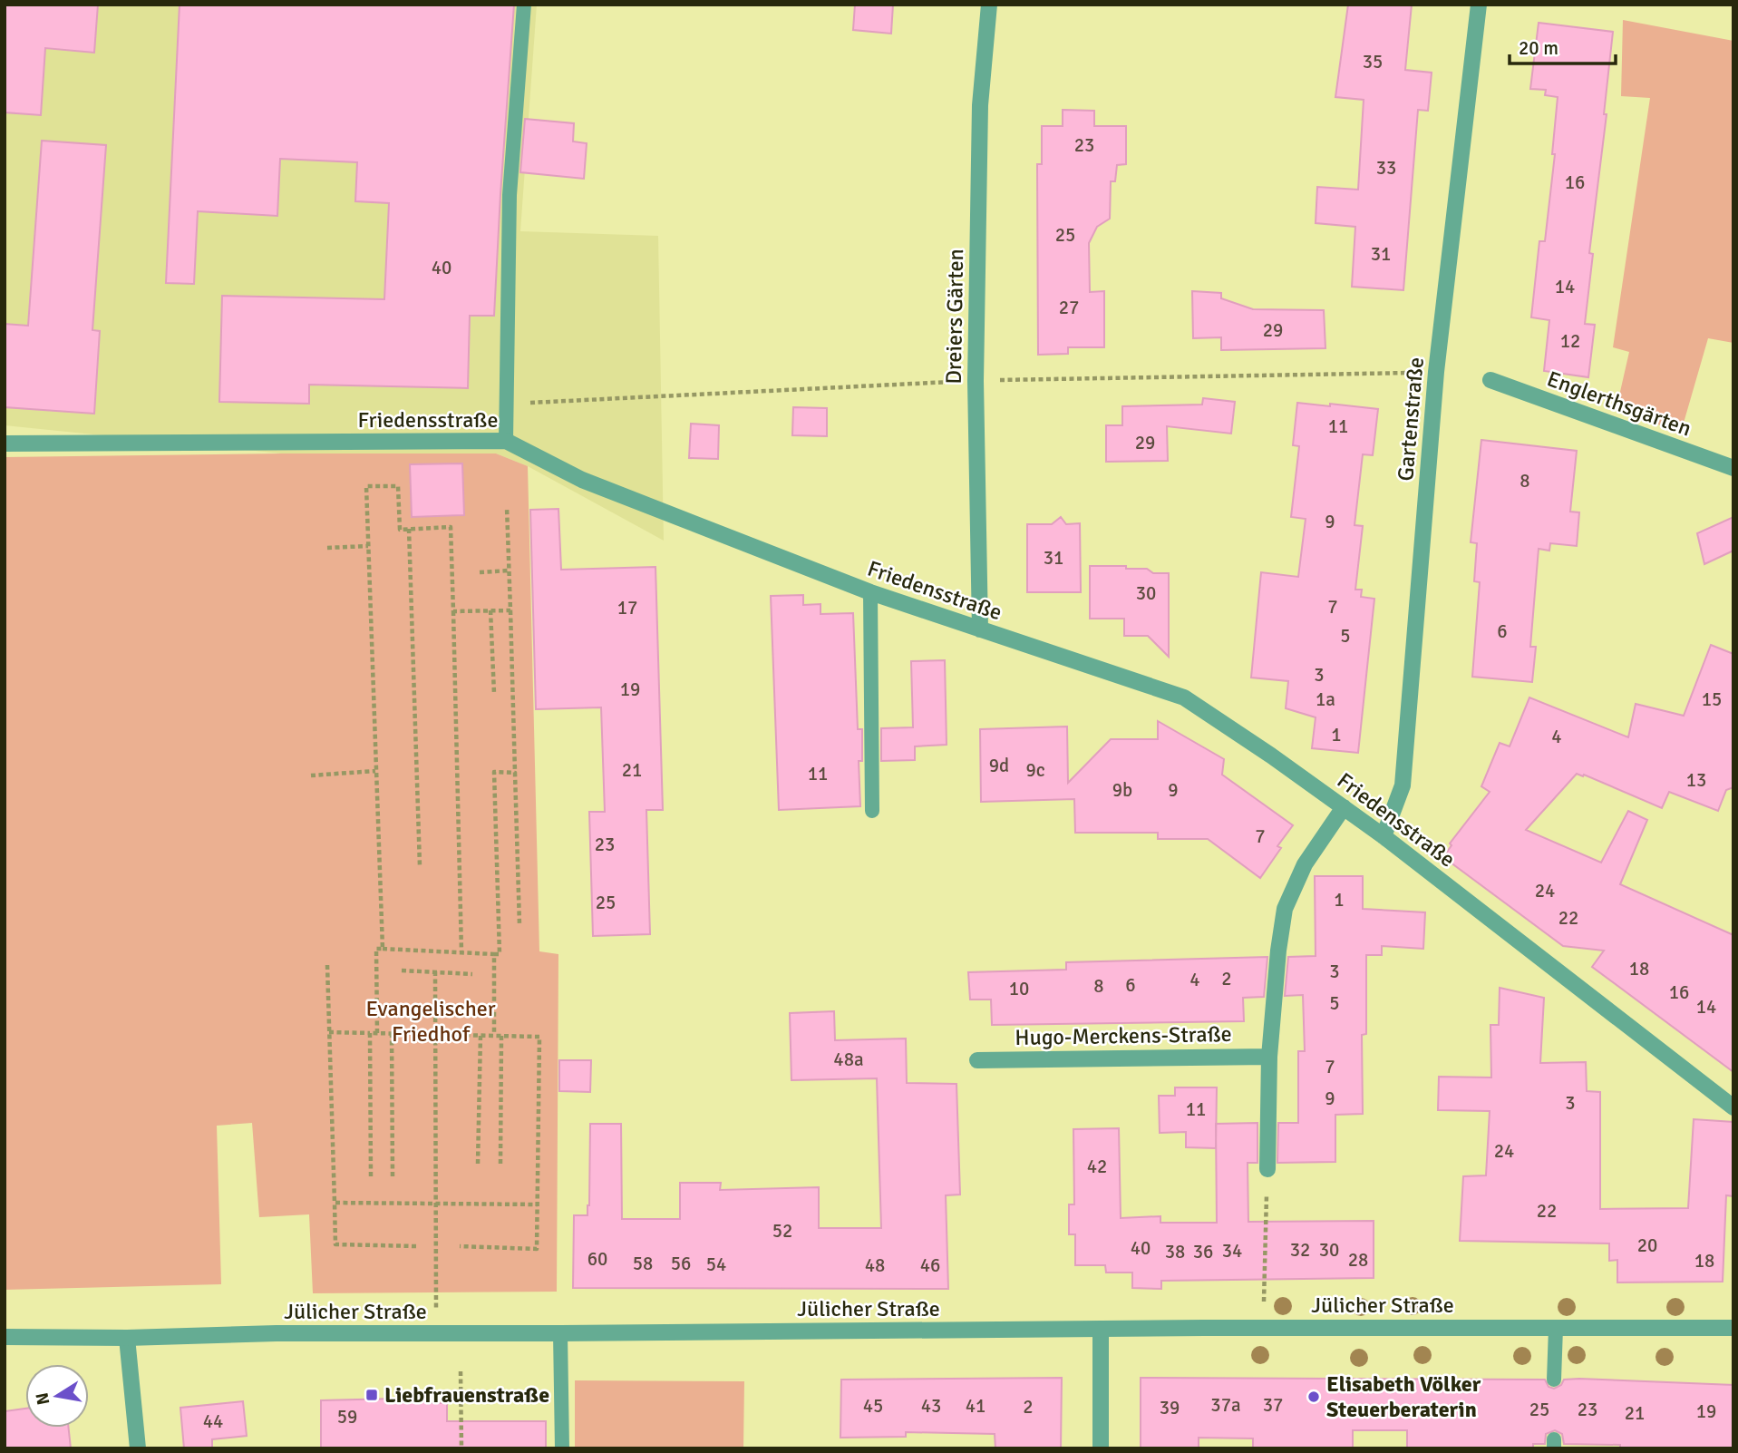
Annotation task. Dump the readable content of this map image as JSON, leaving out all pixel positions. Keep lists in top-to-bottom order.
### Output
{
  "streets": {
    "street": [
      "Dreiers Gärten",
      "Englerthsgärten",
      "Gartenstraße",
      "Friedensstraße",
      "Hugo-Merckens-Straße",
      "Jülicher Straße"
    ]
  },
  "crossings": [
    ["Dreiers Gärten", "Friedensstraße"],
    ["Gartenstraße", "Friedensstraße"]
  ],
  "parks": ["Evangelischer Friedhof"],
  "places": {
    "transit": ["Liebfrauenstraße"],
    "other": ["Elisabeth Völker Steuerberaterin"]
  },
  "house_numbers": [
    "35",
    "23",
    "33",
    "16",
    "25",
    "31",
    "40",
    "14",
    "27",
    "29",
    "12",
    "11",
    "29",
    "8",
    "9",
    "31",
    "30",
    "7",
    "17",
    "6",
    "5",
    "3",
    "19",
    "1a",
    "15",
    "1",
    "4",
    "9d",
    "21",
    "9c",
    "11",
    "13",
    "9b",
    "9",
    "7",
    "23",
    "24",
    "1",
    "25",
    "22",
    "18",
    "3",
    "2",
    "4",
    "6",
    "8",
    "10",
    "16",
    "5",
    "14",
    "48a",
    "7",
    "9",
    "3",
    "11",
    "24",
    "42",
    "22",
    "52",
    "20",
    "40",
    "32",
    "30",
    "34",
    "38",
    "36",
    "60",
    "28",
    "18",
    "58",
    "56",
    "54",
    "48",
    "46",
    "37a",
    "37",
    "45",
    "43",
    "41",
    "2",
    "39",
    "25",
    "23",
    "19",
    "21",
    "59",
    "44"
  ],
  "scale_bar": "20 m",
  "north": "left"
}
